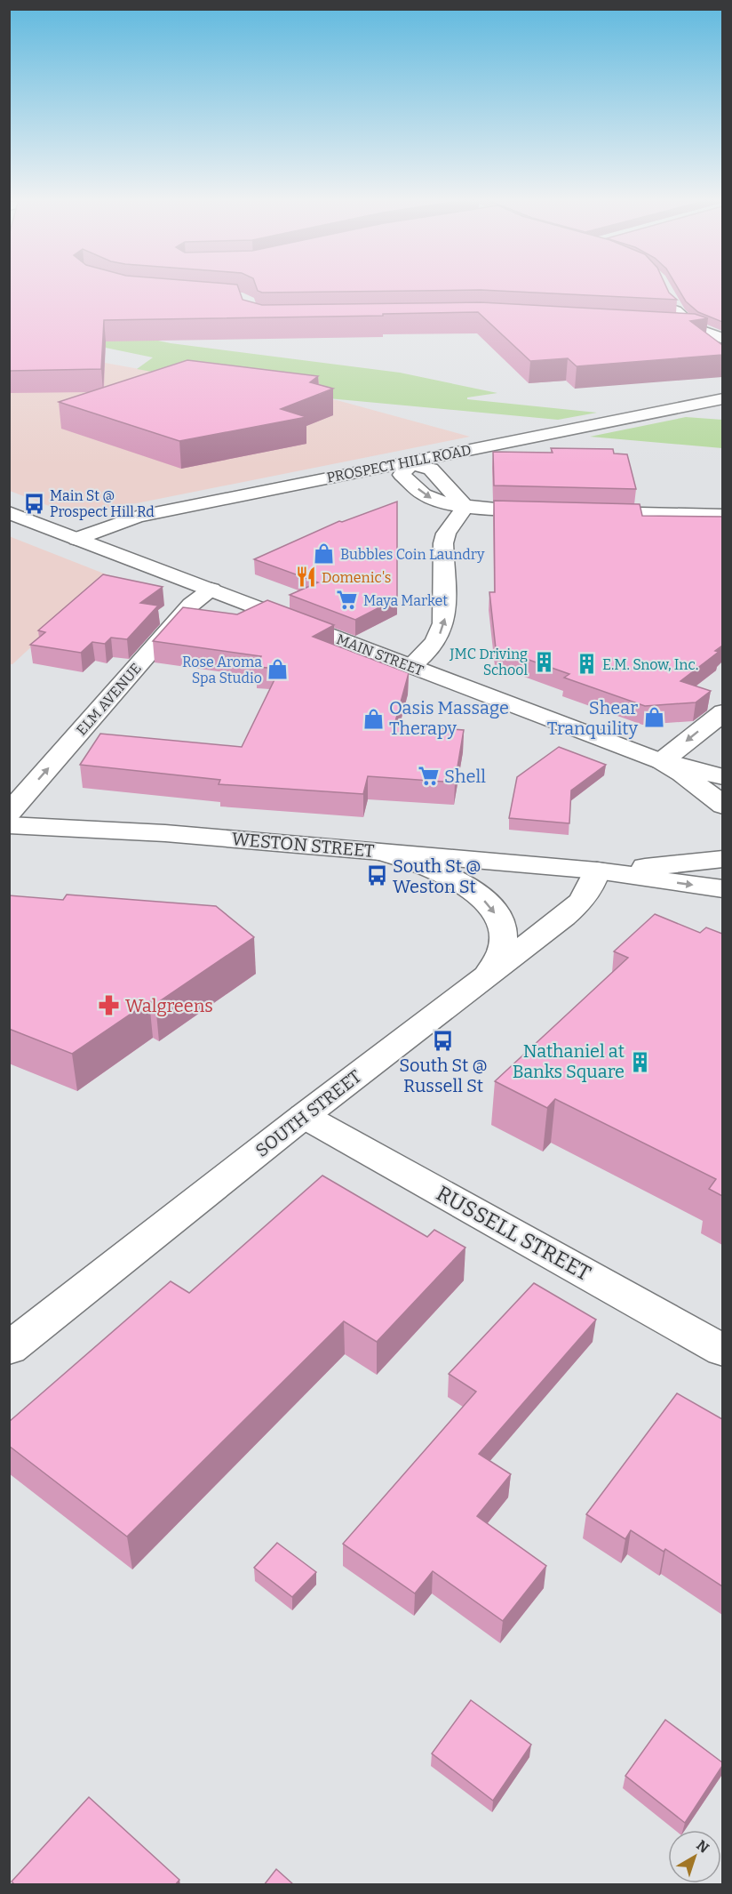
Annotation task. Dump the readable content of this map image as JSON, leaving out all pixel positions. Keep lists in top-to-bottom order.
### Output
{
  "streets": {
    "street": [
      "PROSPECT HILL ROAD",
      "MAIN STREET",
      "ELM AVENUE",
      "WESTON STREET",
      "SOUTH STREET",
      "RUSSELL STREET"
    ]
  },
  "crossings": [
    ["PROSPECT HILL ROAD", "MAIN STREET"],
    ["MAIN STREET", "ELM AVENUE"],
    ["WESTON STREET", "SOUTH STREET"],
    ["SOUTH STREET", "RUSSELL STREET"]
  ],
  "one_way": ["ELM AVENUE"],
  "places": {
    "bus stop": ["Main St @ Prospect Hill Rd", "South St @ Weston St", "South St @ Russell St"],
    "shop": [
      "Bubbles Coin Laundry",
      "Rose Aroma Spa Studio",
      "Shear Tranquility",
      "Oasis Massage Therapy"
    ],
    "restaurant": ["Domenic's"],
    "supermarket": ["Maya Market", "Shell"],
    "building": ["JMC Driving School", "E.M. Snow, Inc.", "Nathaniel at Banks Square"],
    "pharmacy": ["Walgreens"]
  },
  "north": "top right"
}
